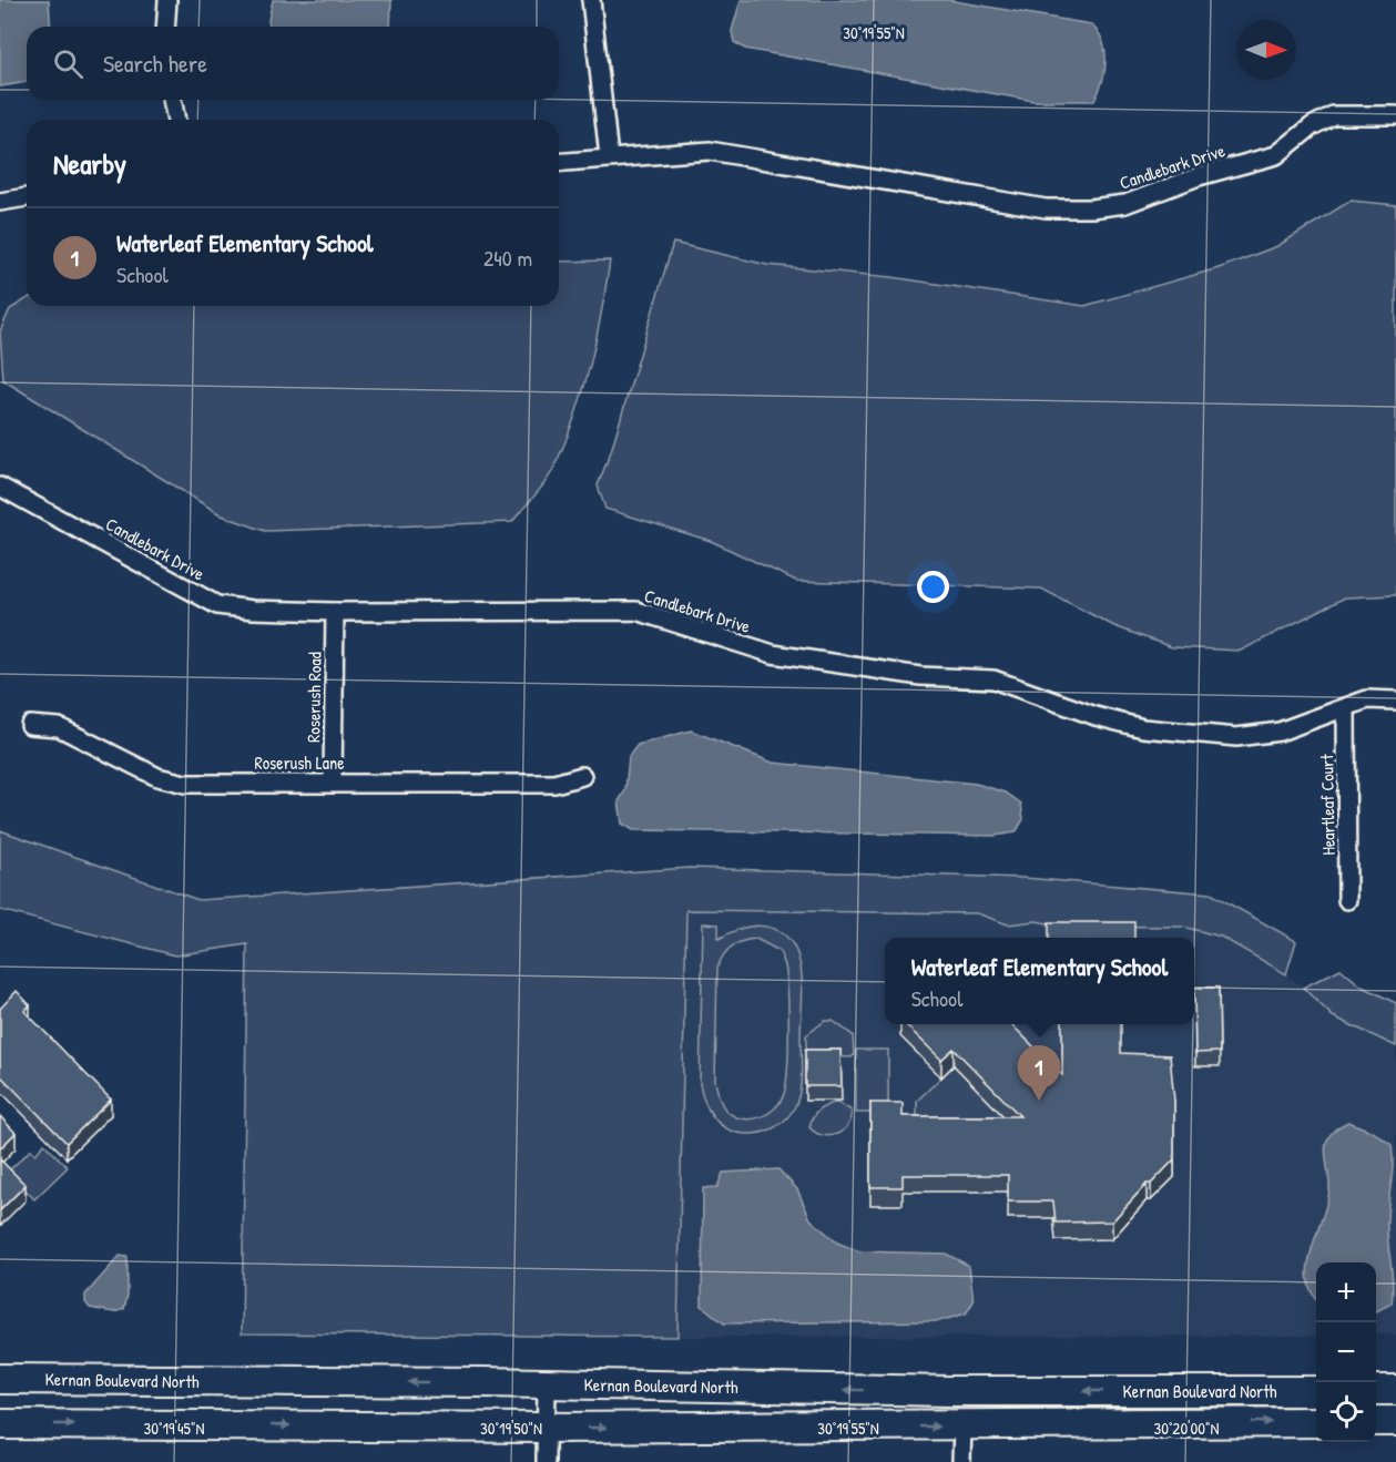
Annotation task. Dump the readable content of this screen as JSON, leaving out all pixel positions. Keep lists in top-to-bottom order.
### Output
{
  "streets": {
    "main road": ["Kernan Boulevard North"],
    "street": [
      "Candlebark Drive",
      "Roserush Road",
      "Roserush Lane",
      "Heartleaf Court"
    ]
  },
  "crossings": [
    ["Candlebark Drive", "Roserush Road"],
    ["Candlebark Drive", "Heartleaf Court"],
    ["Roserush Road", "Roserush Lane"]
  ],
  "north": "right",
  "page": {
    "search": "Search here",
    "heading": "Nearby",
    "list": [
      {
        "mark": "1",
        "name": "Waterleaf Elementary School",
        "note": "School",
        "value": "240 m"
      }
    ],
    "popup": ["Waterleaf Elementary School", "School"],
    "pins": "1",
    "map_buttons": ["+", "−"]
  },
  "coordinates": [
    "30°19'55\"N",
    "30°19'45\"N",
    "30°19'50\"N",
    "30°20'00\"N"
  ]
}
